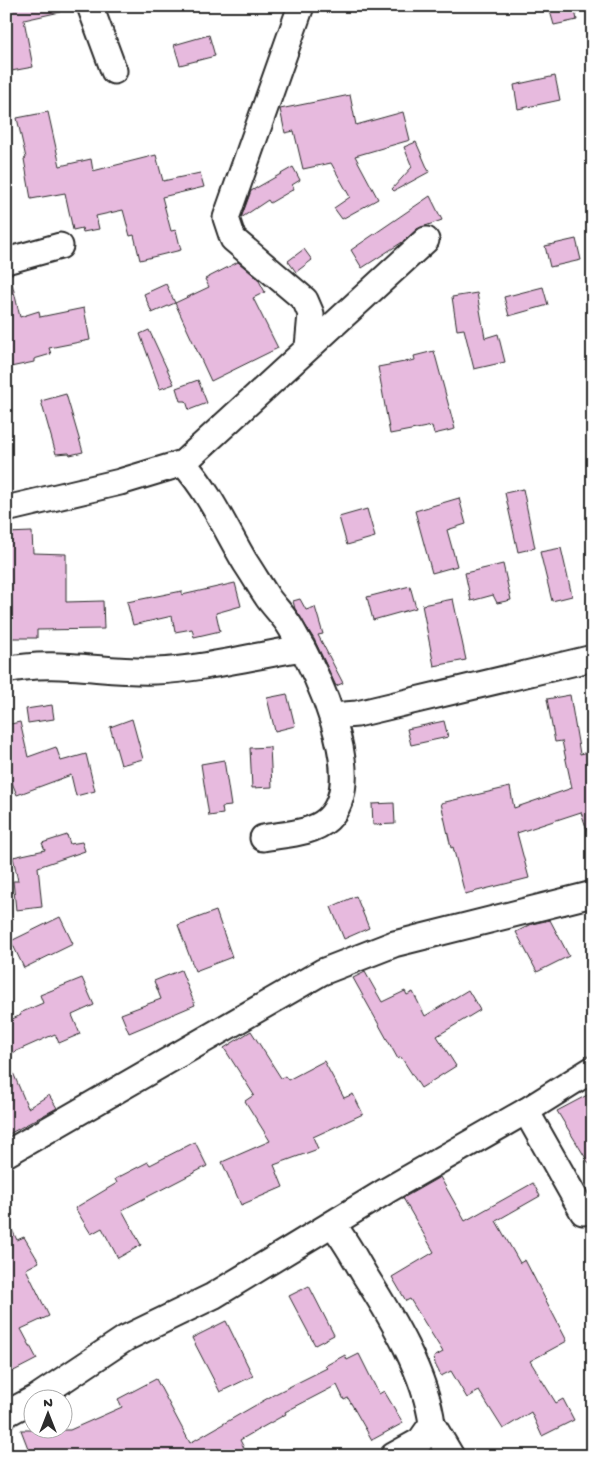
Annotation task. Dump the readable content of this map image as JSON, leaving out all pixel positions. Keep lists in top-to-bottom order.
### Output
{
  "north": "top"
}
